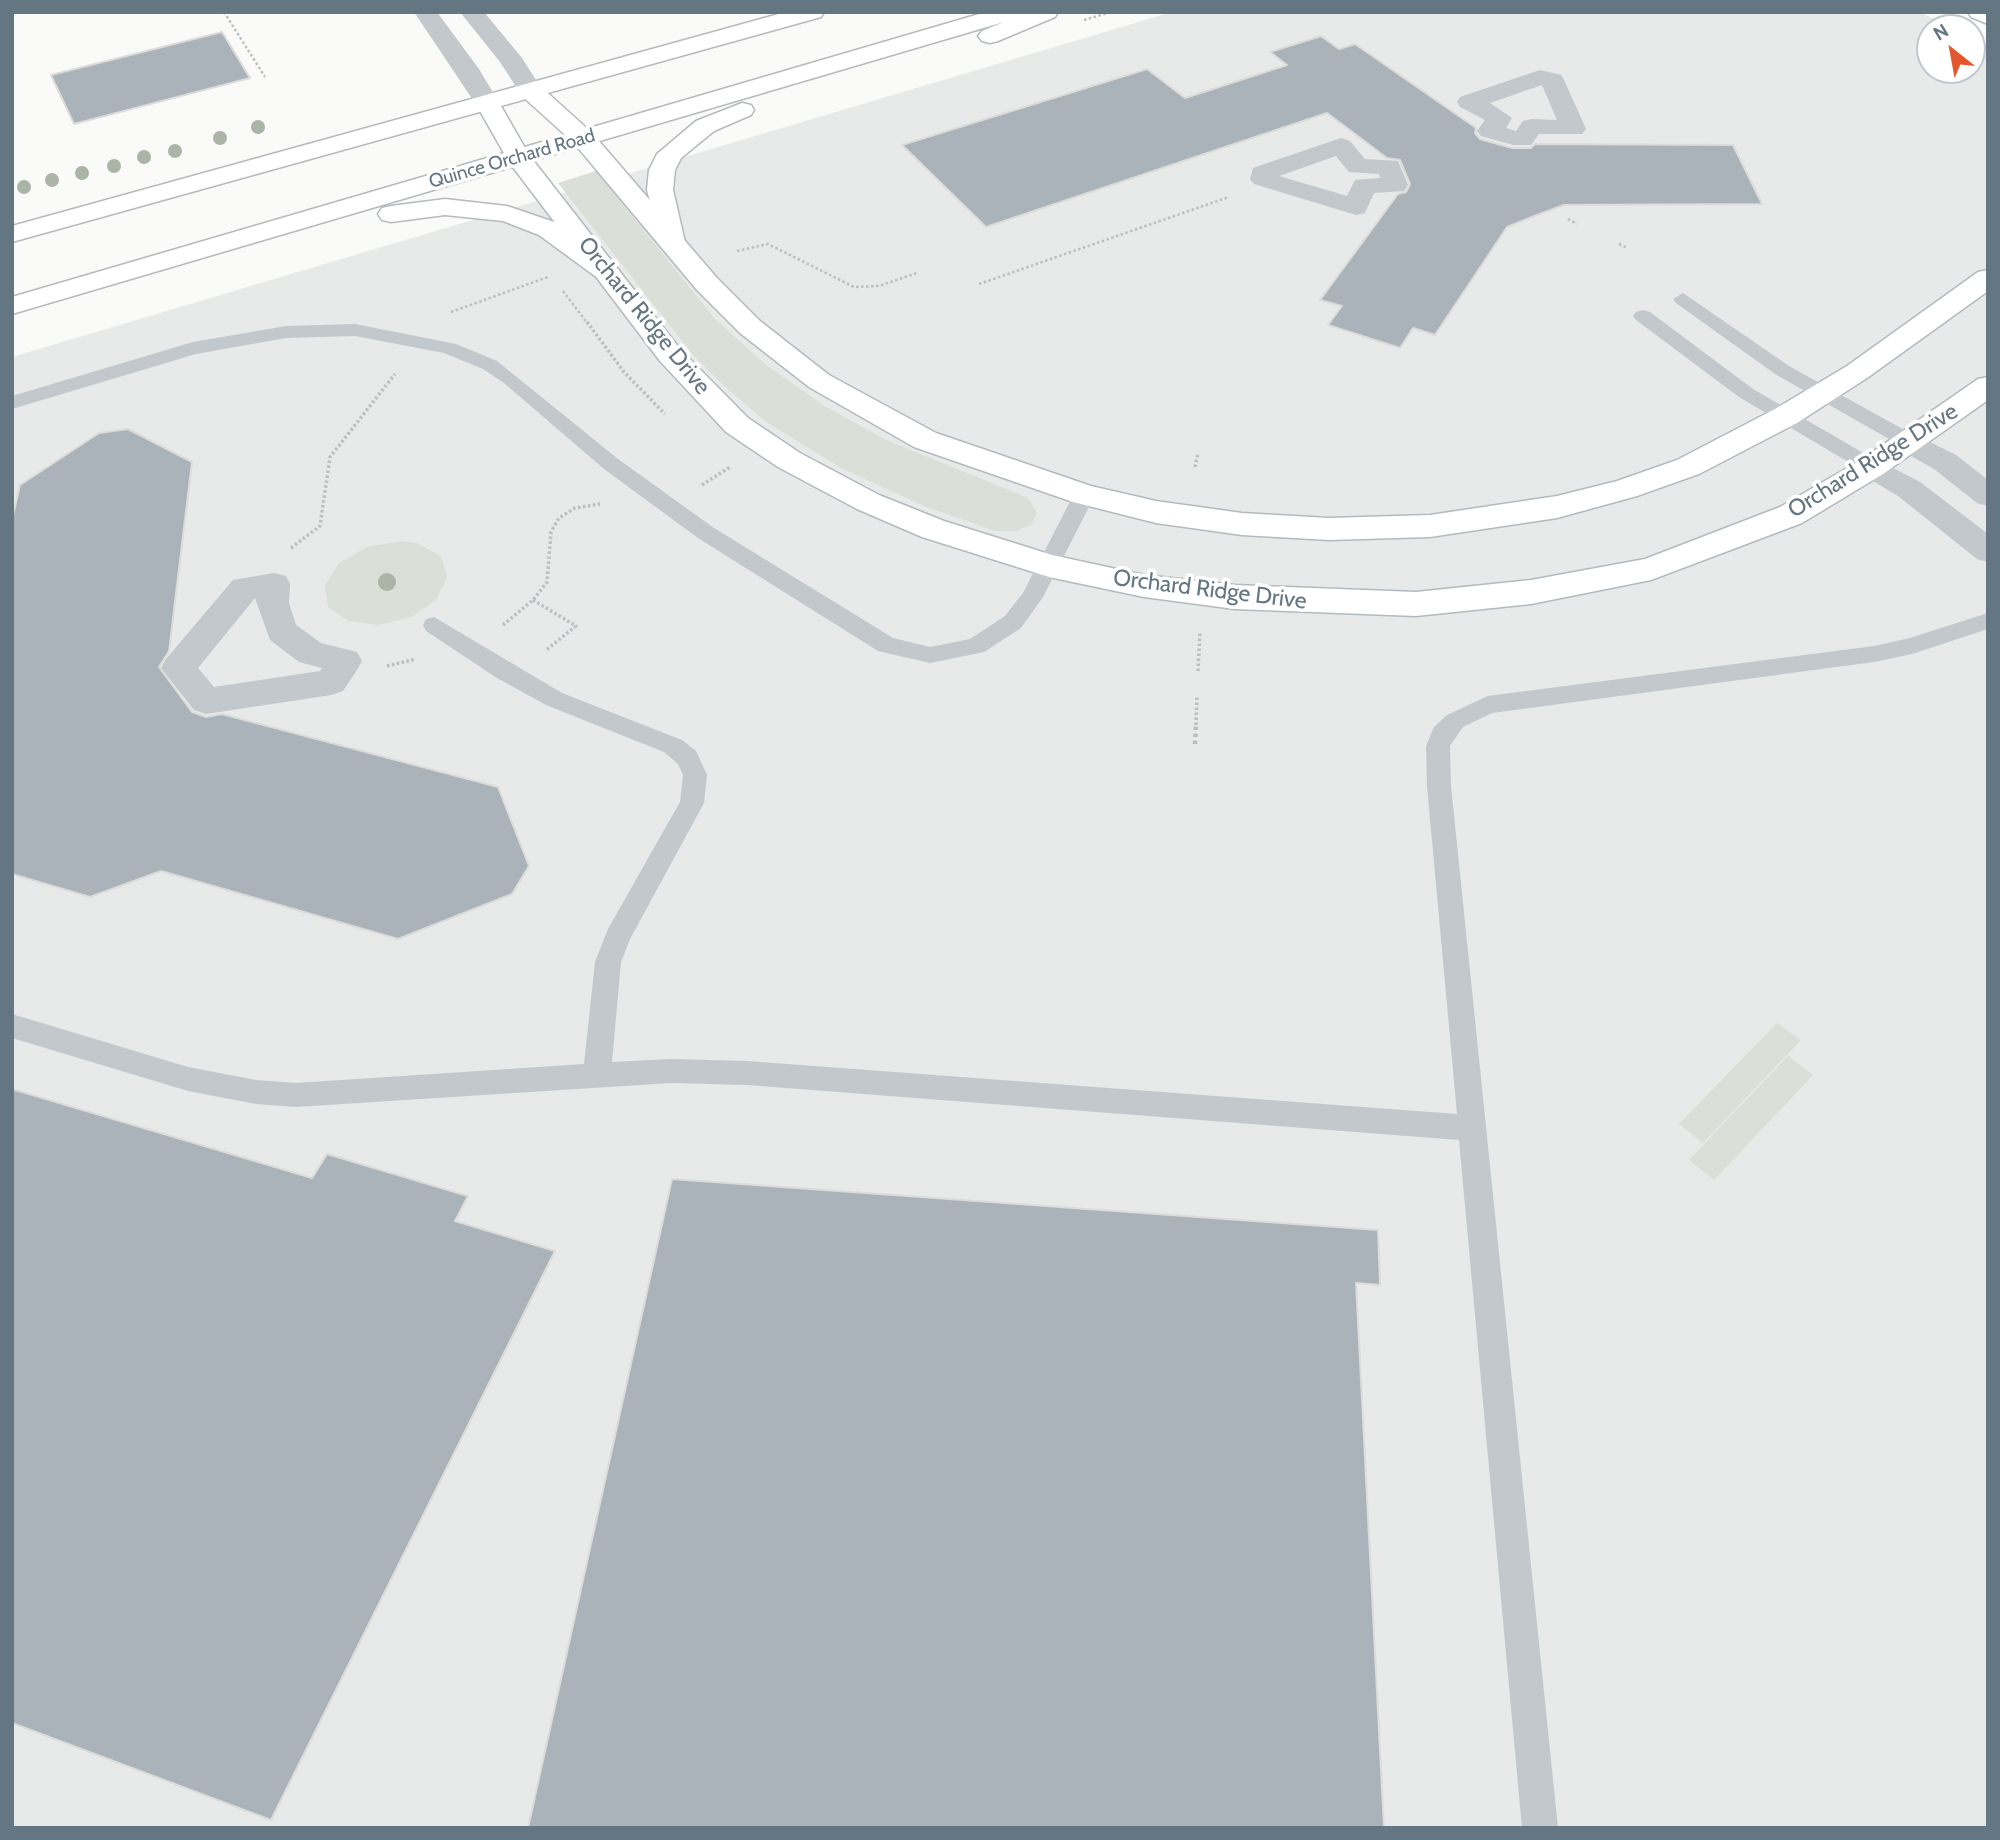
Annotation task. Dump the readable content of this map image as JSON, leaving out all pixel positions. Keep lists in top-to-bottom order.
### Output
{
  "streets": {
    "street": ["Quince Orchard Road", "Orchard Ridge Drive"]
  },
  "crossings": [
    ["Quince Orchard Road", "Orchard Ridge Drive"]
  ],
  "north": "top left"
}
